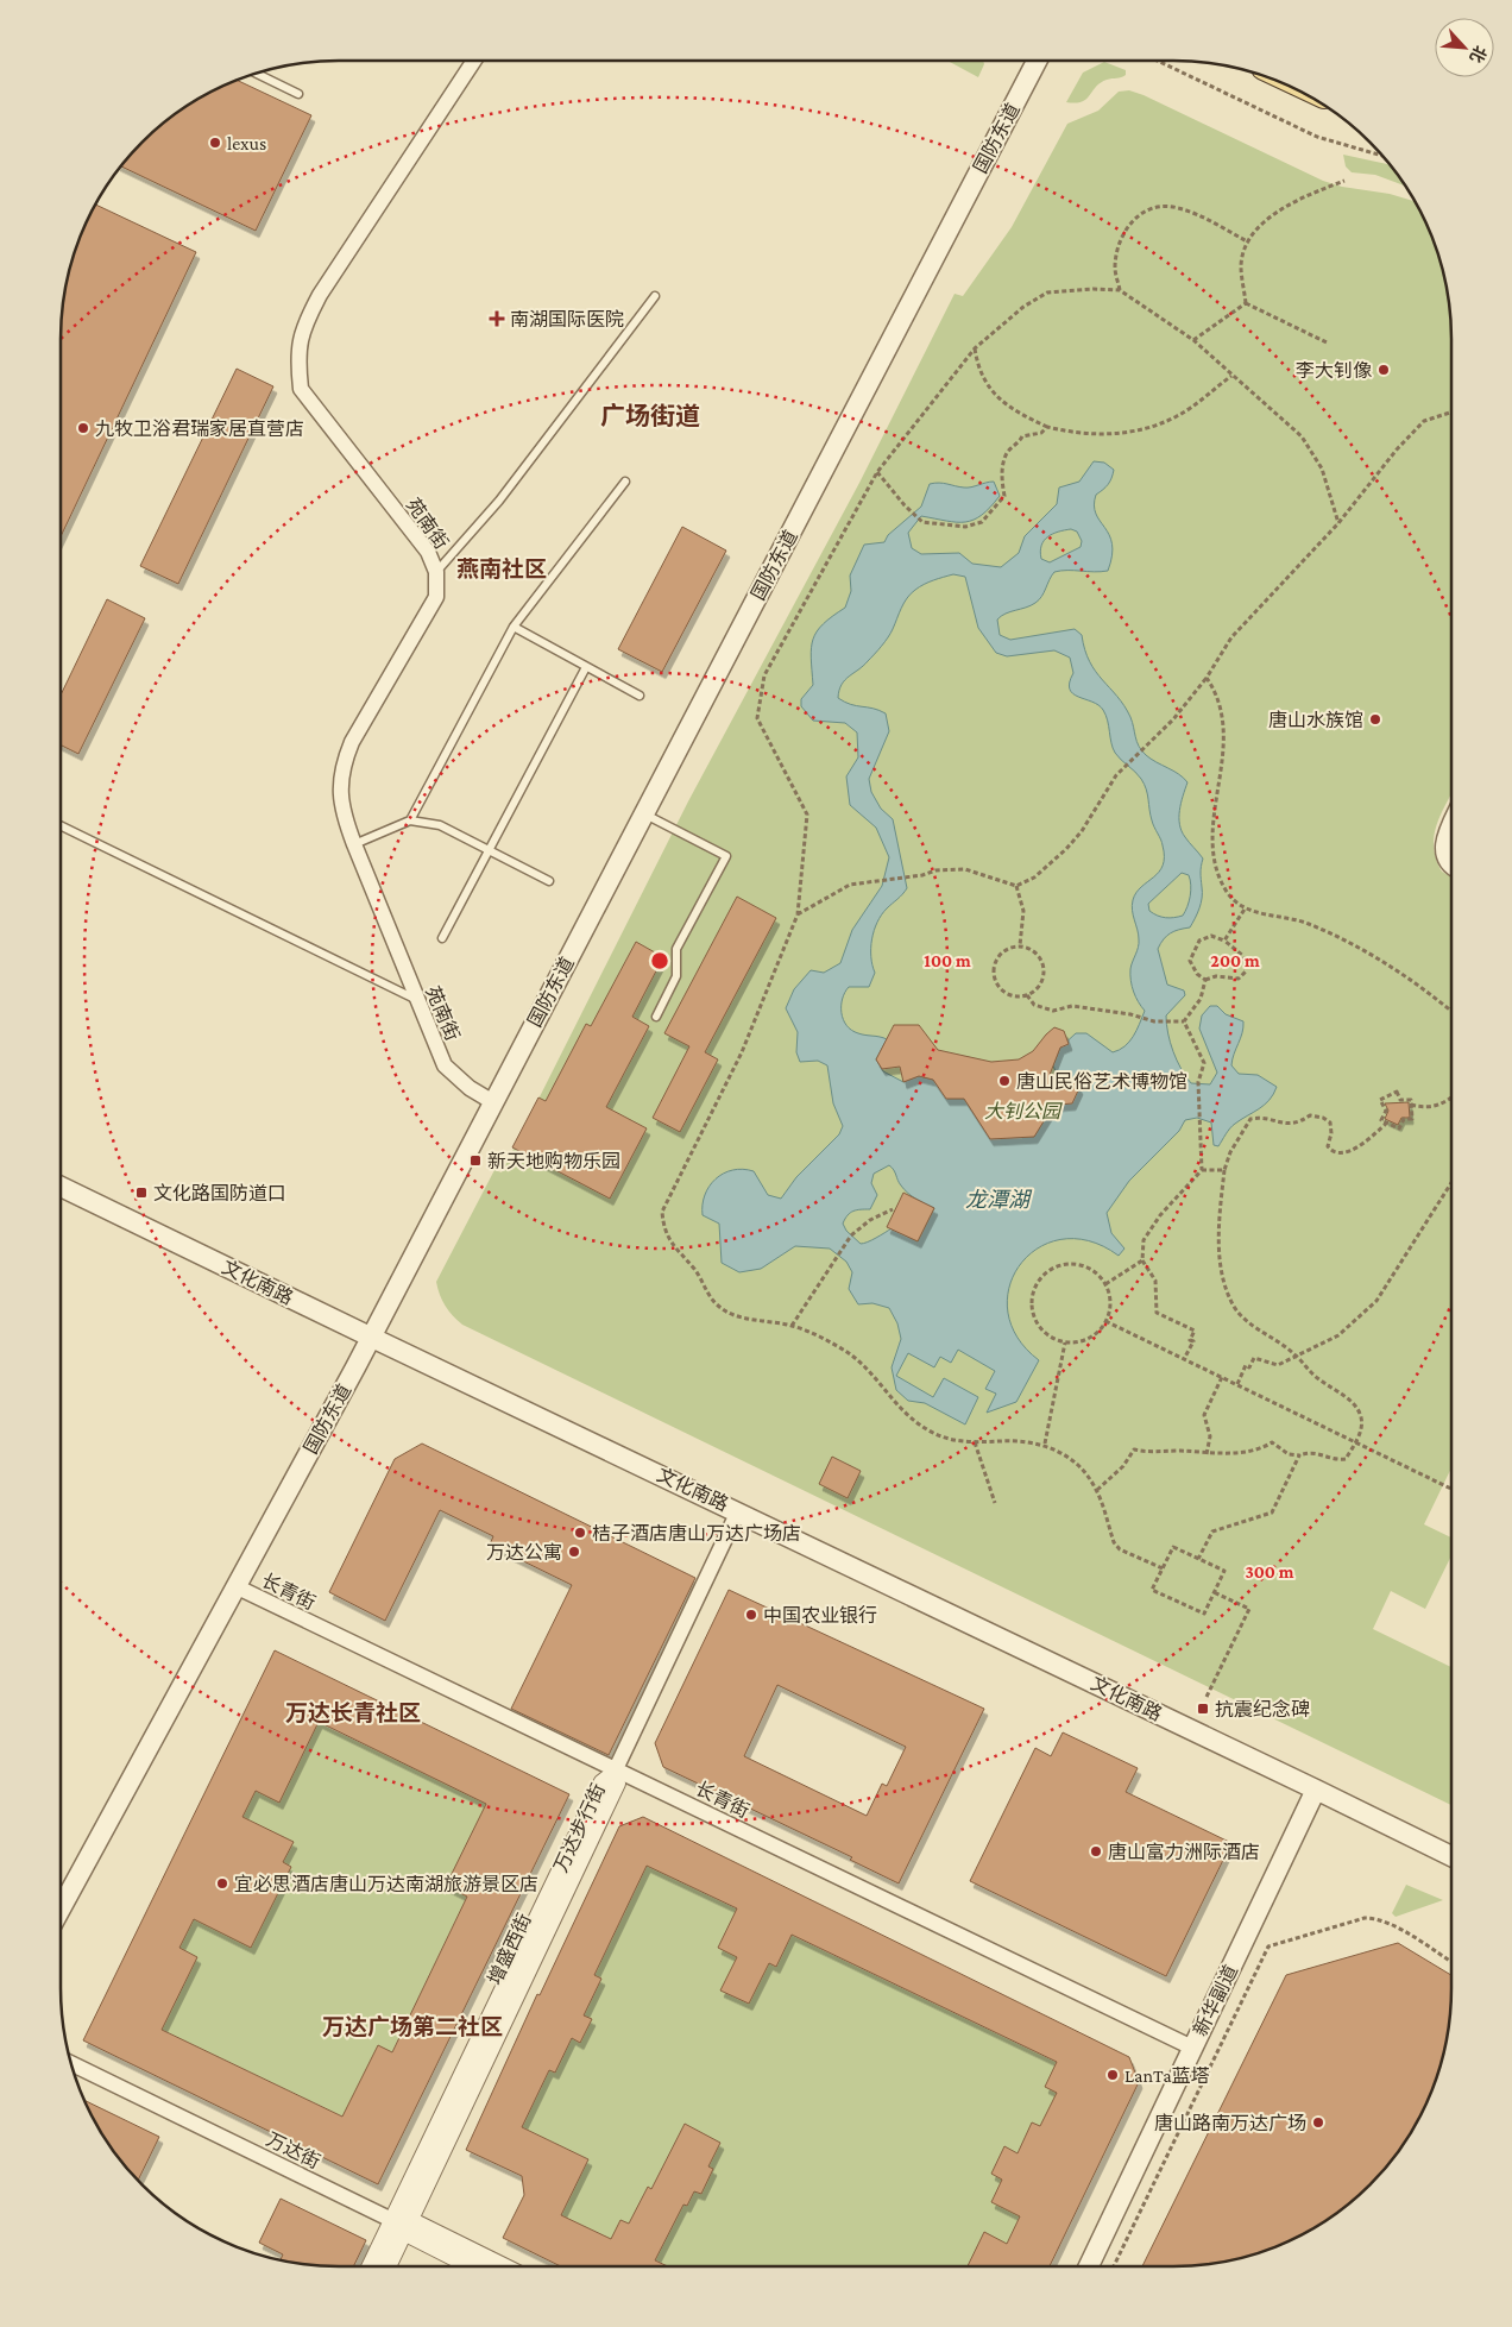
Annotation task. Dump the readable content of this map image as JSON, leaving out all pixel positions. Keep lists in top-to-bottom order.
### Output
{
  "streets": {
    "street": [
      "国防东道",
      "苑南街",
      "文化南路",
      "长青街",
      "增盛西街",
      "新华副道",
      "万达街"
    ]
  },
  "crossings": [
    ["国防东道", "苑南街"],
    ["国防东道", "文化南路"],
    ["国防东道", "长青街"],
    ["文化南路", "增盛西街"],
    ["文化南路", "新华副道"],
    ["长青街", "增盛西街"],
    ["长青街", "新华副道"],
    ["增盛西街", "万达街"]
  ],
  "districts": [
    "广场街道",
    "燕南社区",
    "万达长青社区",
    "万达广场第二社区"
  ],
  "water": ["龙潭湖"],
  "parks": ["大钊公园"],
  "places": {
    "other": [
      "lexus",
      "李大钊像",
      "九牧卫浴君瑞家居直营店",
      "唐山水族馆",
      "唐山民俗艺术博物馆",
      "桔子酒店唐山万达广场店",
      "万达公寓",
      "中国农业银行",
      "唐山富力洲际酒店",
      "宜必思酒店唐山万达南湖旅游景区店",
      "LanTa蓝塔",
      "唐山路南万达广场"
    ],
    "health": ["南湖国际医院"],
    "transit": ["新天地购物乐园", "文化路国防道口", "抗震纪念碑"]
  },
  "north": "bottom right",
  "rings": ["100 m", "200 m", "300 m"]
}
